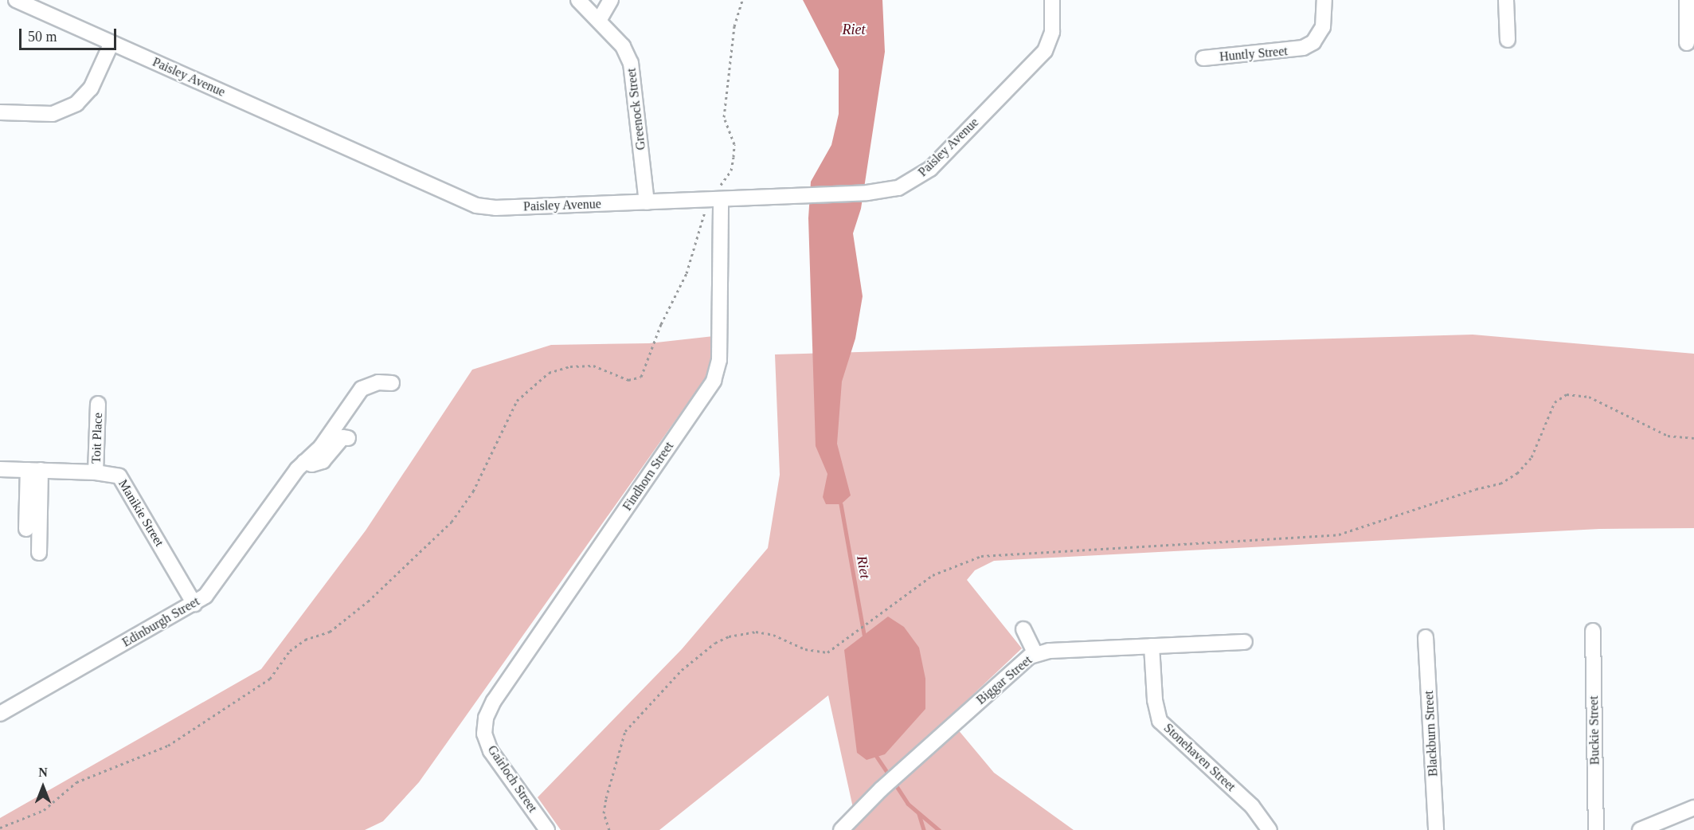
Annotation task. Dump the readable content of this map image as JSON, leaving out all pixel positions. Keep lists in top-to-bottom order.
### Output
{
  "streets": {
    "street": [
      "Huntly Street",
      "Paisley Avenue",
      "Greenock Street",
      "Toit Place",
      "Findhorn Street",
      "Manikie Street",
      "Edinburgh Street",
      "Biggar Street",
      "Buckie Street",
      "Blackburn Street",
      "Stonehaven Street",
      "Gairloch Street"
    ]
  },
  "crossings": [
    ["Paisley Avenue", "Greenock Street"],
    ["Paisley Avenue", "Findhorn Street"],
    ["Toit Place", "Manikie Street"],
    ["Findhorn Street", "Gairloch Street"],
    ["Manikie Street", "Edinburgh Street"],
    ["Biggar Street", "Stonehaven Street"]
  ],
  "water": ["Riet"],
  "scale_bar": "50 m",
  "north": "top"
}
